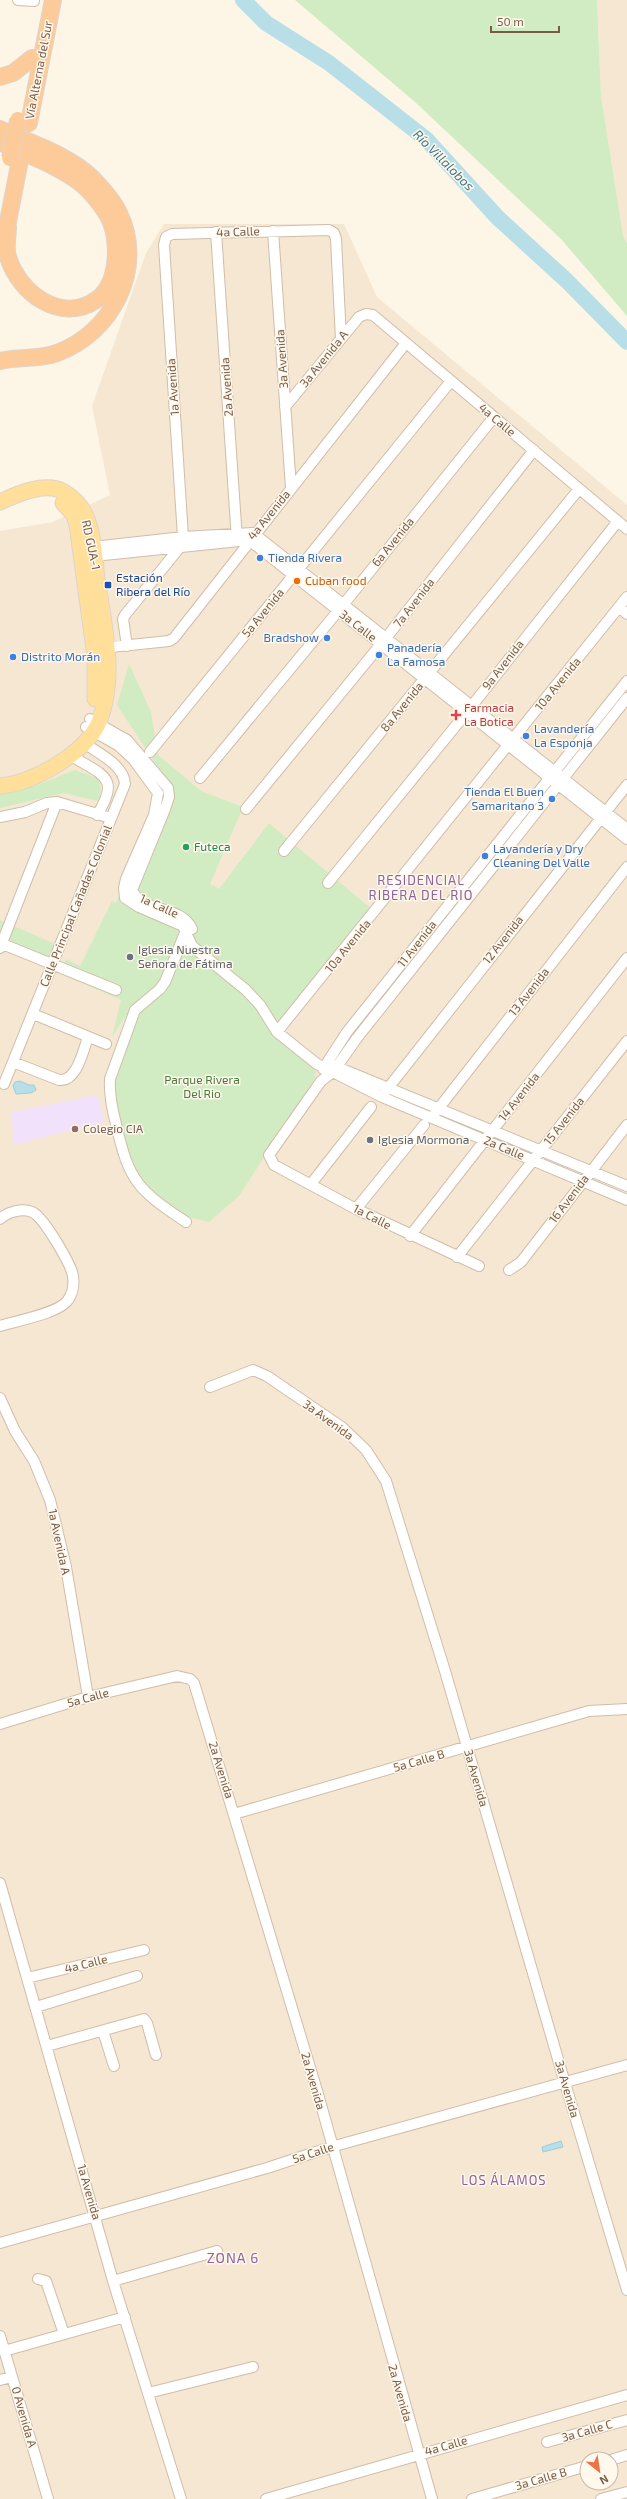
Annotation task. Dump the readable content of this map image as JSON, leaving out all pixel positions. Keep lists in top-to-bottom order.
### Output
{
  "streets": {
    "highway": ["Vía Alterna del Sur"],
    "main road": ["RD GUA-1"],
    "street": [
      "4a Calle",
      "3a Avenida",
      "3a Avenida A",
      "1a Avenida",
      "2a Avenida",
      "4a Avenida",
      "6a Avenida",
      "7a Avenida",
      "5a Avenida",
      "3a Calle",
      "9a Avenida",
      "10a Avenida",
      "8a Avenida",
      "Calle Principal Cañadas Colonial",
      "1a Calle",
      "12 Avenida",
      "11 Avenida",
      "13 Avenida",
      "14 Avenida",
      "15 Avenida",
      "2a Calle",
      "16 Avenida",
      "1a Avenida A",
      "5a Calle",
      "5a Calle B",
      "0 Avenida A",
      "3a Calle C",
      "3a Calle B"
    ]
  },
  "crossings": [
    ["4a Calle", "3a Avenida"],
    ["4a Calle", "3a Avenida A"],
    ["4a Calle", "1a Avenida"],
    ["4a Calle", "2a Avenida"],
    ["4a Calle", "4a Avenida"],
    ["4a Calle", "6a Avenida"],
    ["4a Calle", "7a Avenida"],
    ["4a Calle", "5a Avenida"],
    ["4a Calle", "9a Avenida"],
    ["4a Calle", "8a Avenida"],
    ["3a Avenida", "3a Avenida A"],
    ["3a Avenida", "4a Avenida"],
    ["3a Avenida", "5a Calle"],
    ["3a Avenida", "5a Calle B"],
    ["1a Avenida", "5a Calle"],
    ["2a Avenida", "5a Calle"],
    ["2a Avenida", "5a Calle B"],
    ["4a Avenida", "RD GUA-1"],
    ["4a Avenida", "3a Calle"],
    ["6a Avenida", "3a Calle"],
    ["RD GUA-1", "Calle Principal Cañadas Colonial"],
    ["RD GUA-1", "1a Calle"],
    ["7a Avenida", "3a Calle"],
    ["5a Avenida", "3a Calle"],
    ["3a Calle", "9a Avenida"],
    ["3a Calle", "10a Avenida"],
    ["3a Calle", "8a Avenida"],
    ["3a Calle", "12 Avenida"],
    ["3a Calle", "11 Avenida"],
    ["10a Avenida", "1a Calle"],
    ["Calle Principal Cañadas Colonial", "1a Calle"],
    ["1a Calle", "11 Avenida"],
    ["1a Calle", "14 Avenida"],
    ["1a Calle", "15 Avenida"],
    ["1a Calle", "2a Calle"],
    ["12 Avenida", "2a Calle"],
    ["11 Avenida", "2a Calle"],
    ["13 Avenida", "2a Calle"],
    ["14 Avenida", "2a Calle"],
    ["15 Avenida", "2a Calle"],
    ["2a Calle", "16 Avenida"],
    ["1a Avenida A", "5a Calle"]
  ],
  "districts": ["RESIDENCIAL RIBERA DEL RIO", "LOS ÁLAMOS", "ZONA 6"],
  "water": ["Río Villalobos"],
  "parks": ["Parque Rivera Del Rio"],
  "places": {
    "other": [
      "Tienda Rivera",
      "Cuban food",
      "Bradshow",
      "Panadería La Famosa",
      "Distrito Morán",
      "Lavandería La Esponja",
      "Tienda El Buen Samaritano 3",
      "Futeca",
      "Lavandería y Dry Cleaning Del Valle",
      "Iglesia Nuestra Señora de Fátima",
      "Colegio CIA",
      "Iglesia Mormona"
    ],
    "transit": ["Estación Ribera del Río"],
    "health": ["Farmacia La Botica"]
  },
  "scale_bar": "50 m",
  "north": "bottom right"
}
